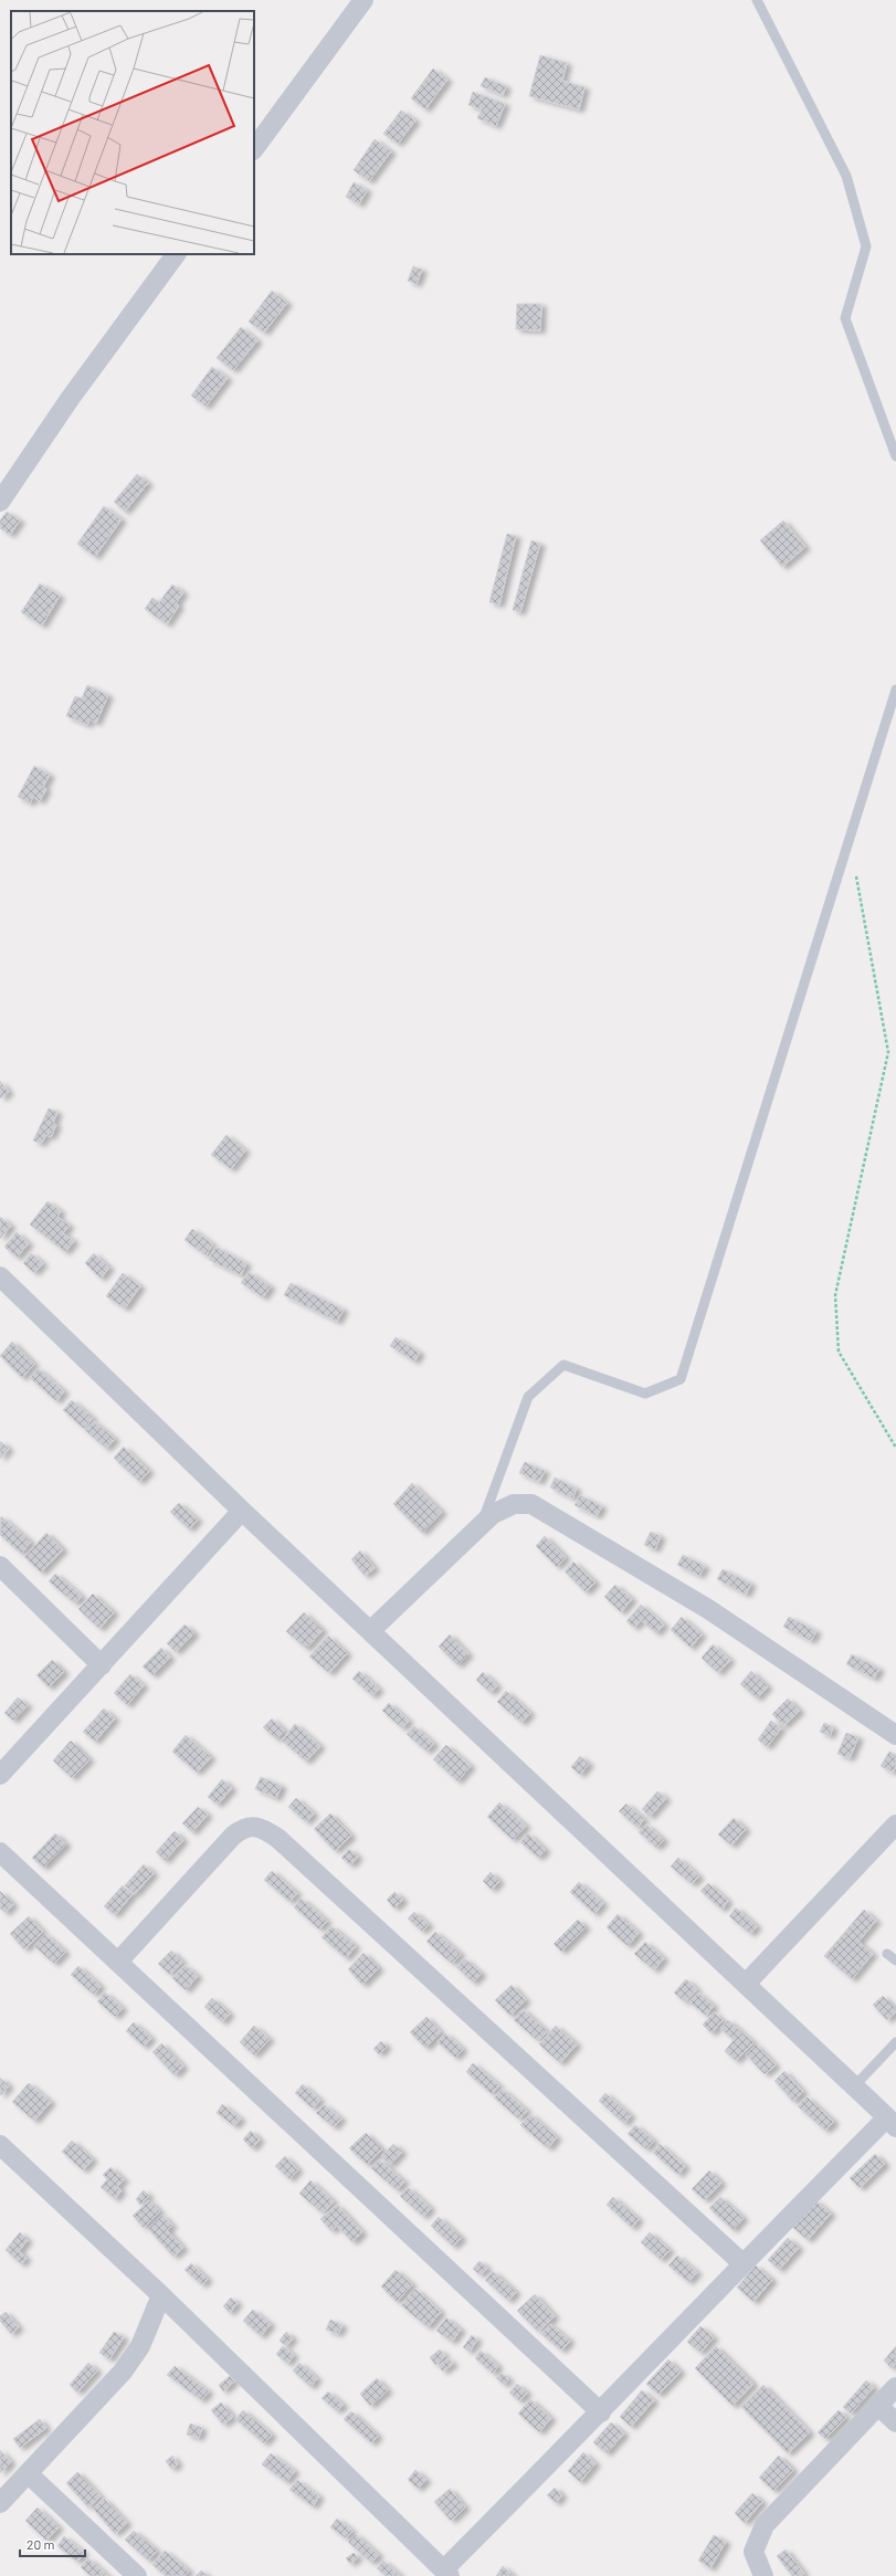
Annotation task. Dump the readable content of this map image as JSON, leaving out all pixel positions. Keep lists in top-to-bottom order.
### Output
{
  "scale_bar": "20 m"
}
